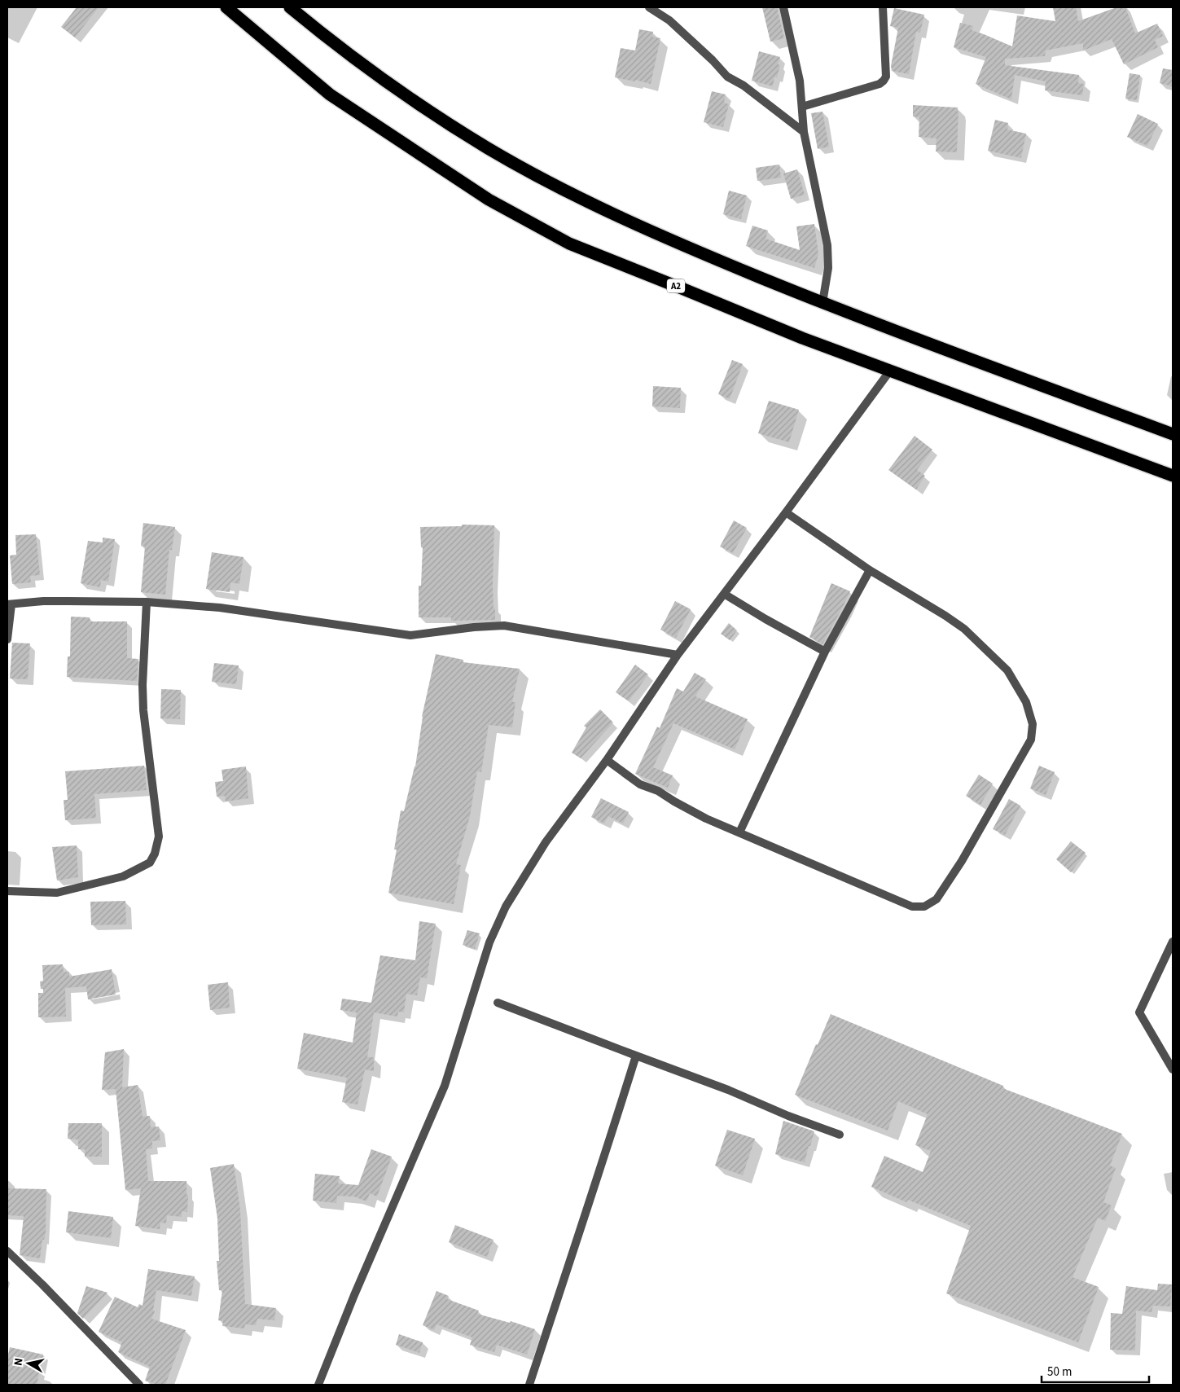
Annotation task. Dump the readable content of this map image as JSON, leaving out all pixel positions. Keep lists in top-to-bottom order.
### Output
{
  "streets": {
    "highway": ["A2"]
  },
  "scale_bar": "50 m",
  "north": "left"
}
